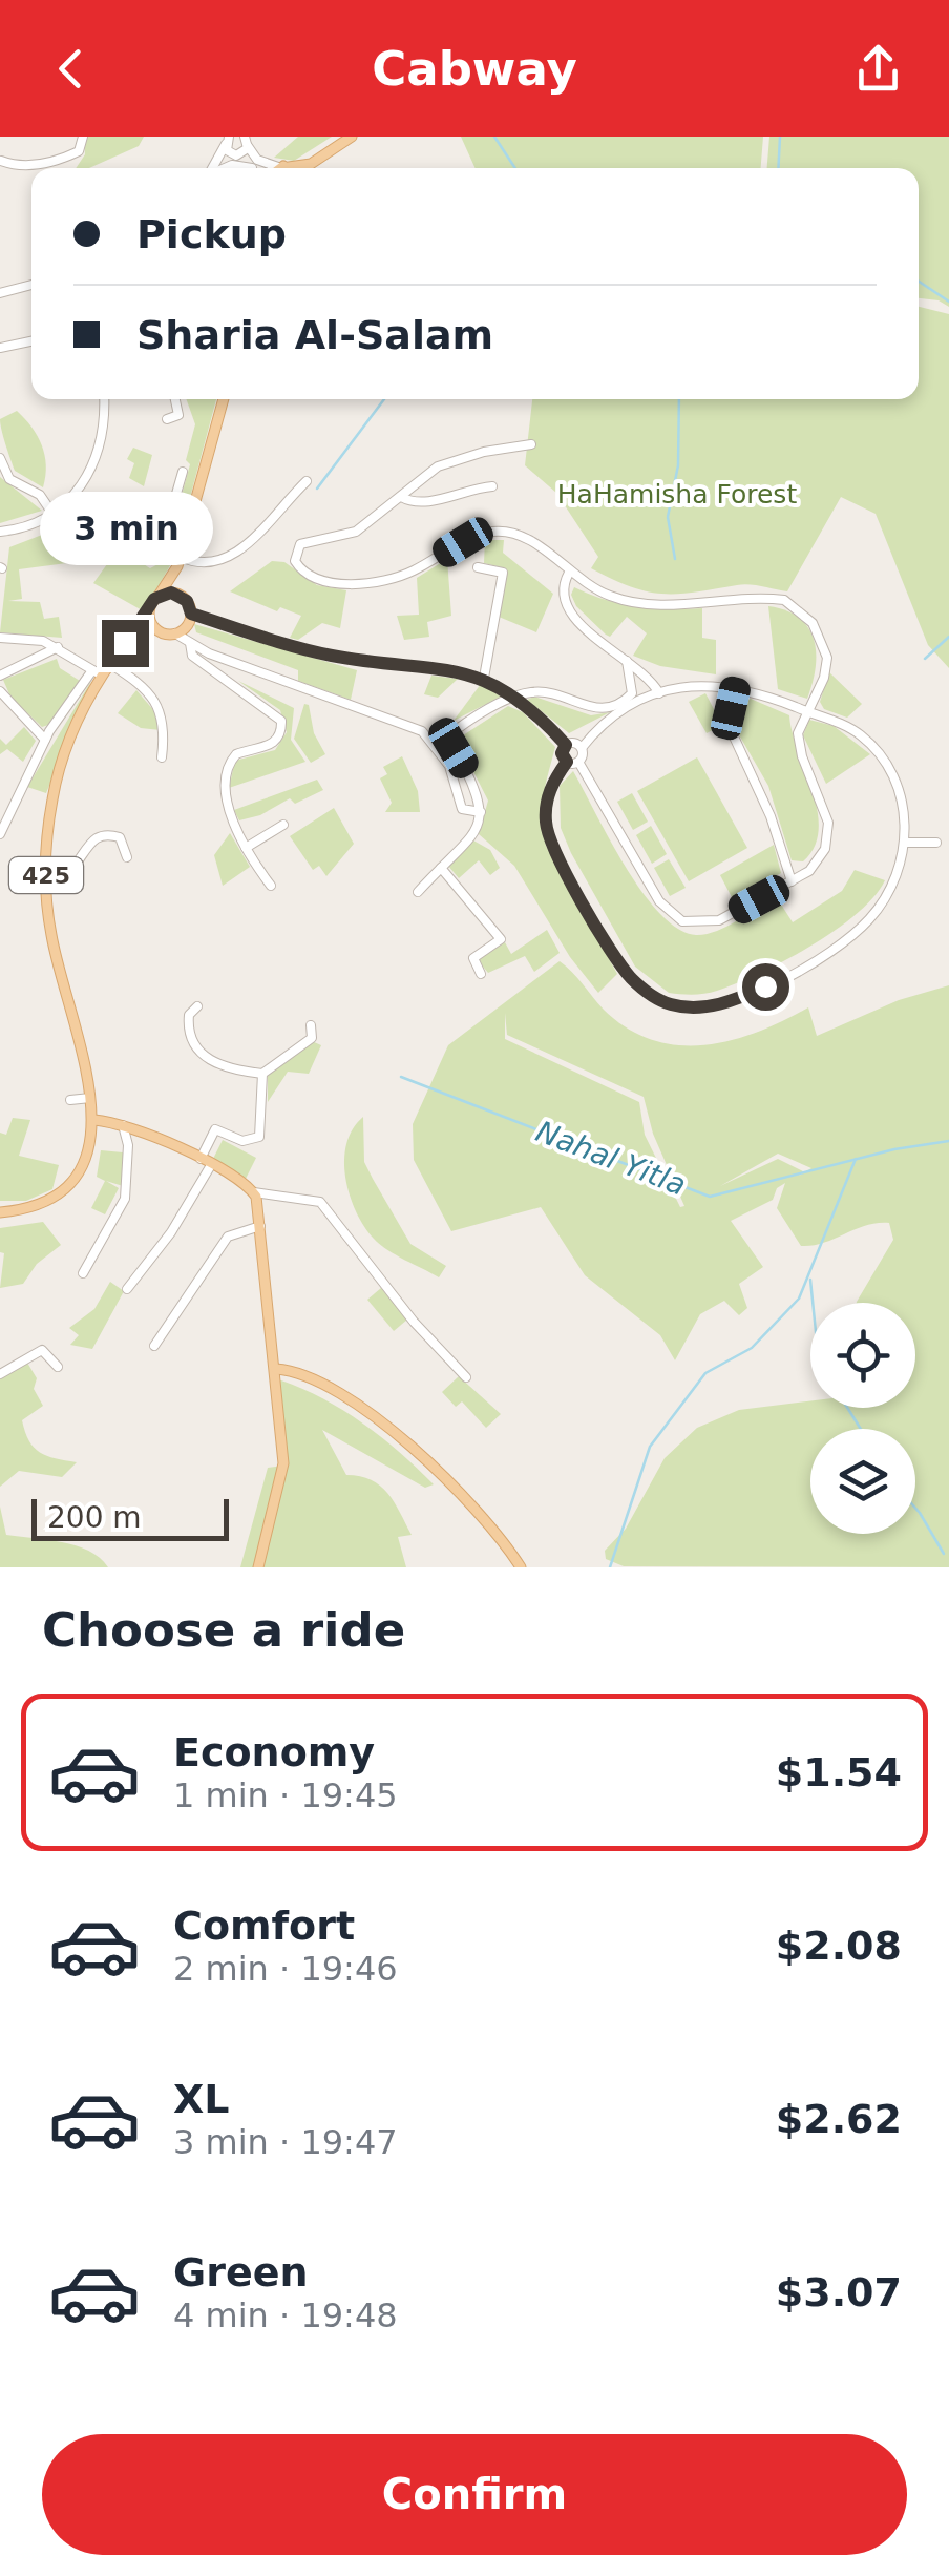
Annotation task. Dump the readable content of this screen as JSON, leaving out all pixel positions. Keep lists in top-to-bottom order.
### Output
{
  "streets": {
    "main road": ["425"]
  },
  "water": ["Nahal Yitla"],
  "parks": ["HaHamisha Forest"],
  "scale_bar": "200 m",
  "page": {
    "header": "Cabway",
    "banner": ["Pickup", "Sharia Al-Salam"],
    "bubble": "3 min",
    "scale": "200 m",
    "heading": "Choose a ride",
    "list": [
      {
        "name": "Economy",
        "note": "1 min · 19:45",
        "value": "$1.54"
      },
      {
        "name": "Comfort",
        "note": "2 min · 19:46",
        "value": "$2.08"
      },
      {
        "name": "XL",
        "note": "3 min · 19:47",
        "value": "$2.62"
      },
      {
        "name": "Green",
        "note": "4 min · 19:48",
        "value": "$3.07"
      }
    ],
    "buttons": "Confirm"
  }
}
